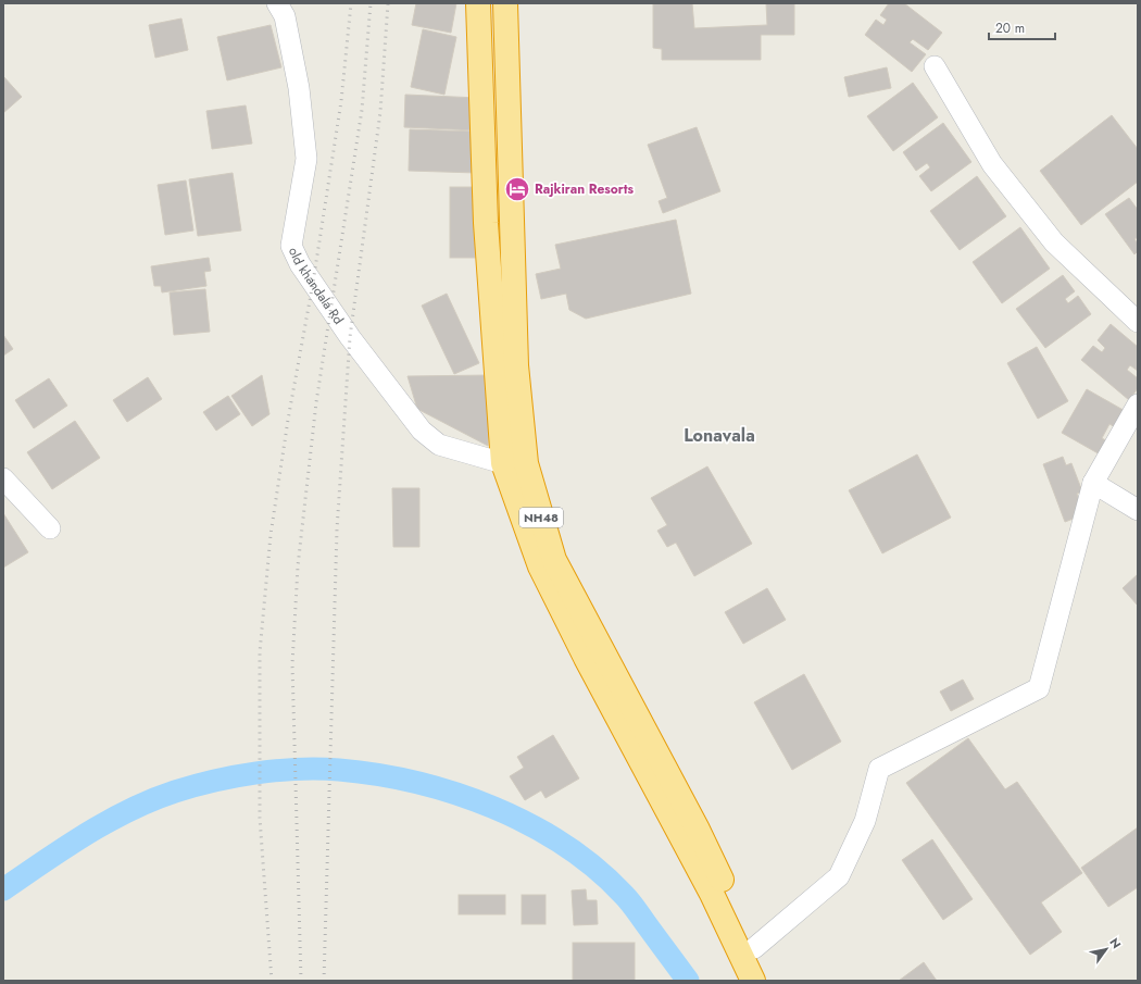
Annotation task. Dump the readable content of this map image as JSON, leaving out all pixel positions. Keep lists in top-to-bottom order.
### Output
{
  "streets": {
    "highway": ["NH48"],
    "street": ["old khandala Rd"]
  },
  "crossings": [
    ["old khandala Rd", "NH48"]
  ],
  "districts": ["Lonavala"],
  "places": {
    "hotel": ["Rajkiran Resorts"]
  },
  "scale_bar": "20 m",
  "north": "top right"
}
